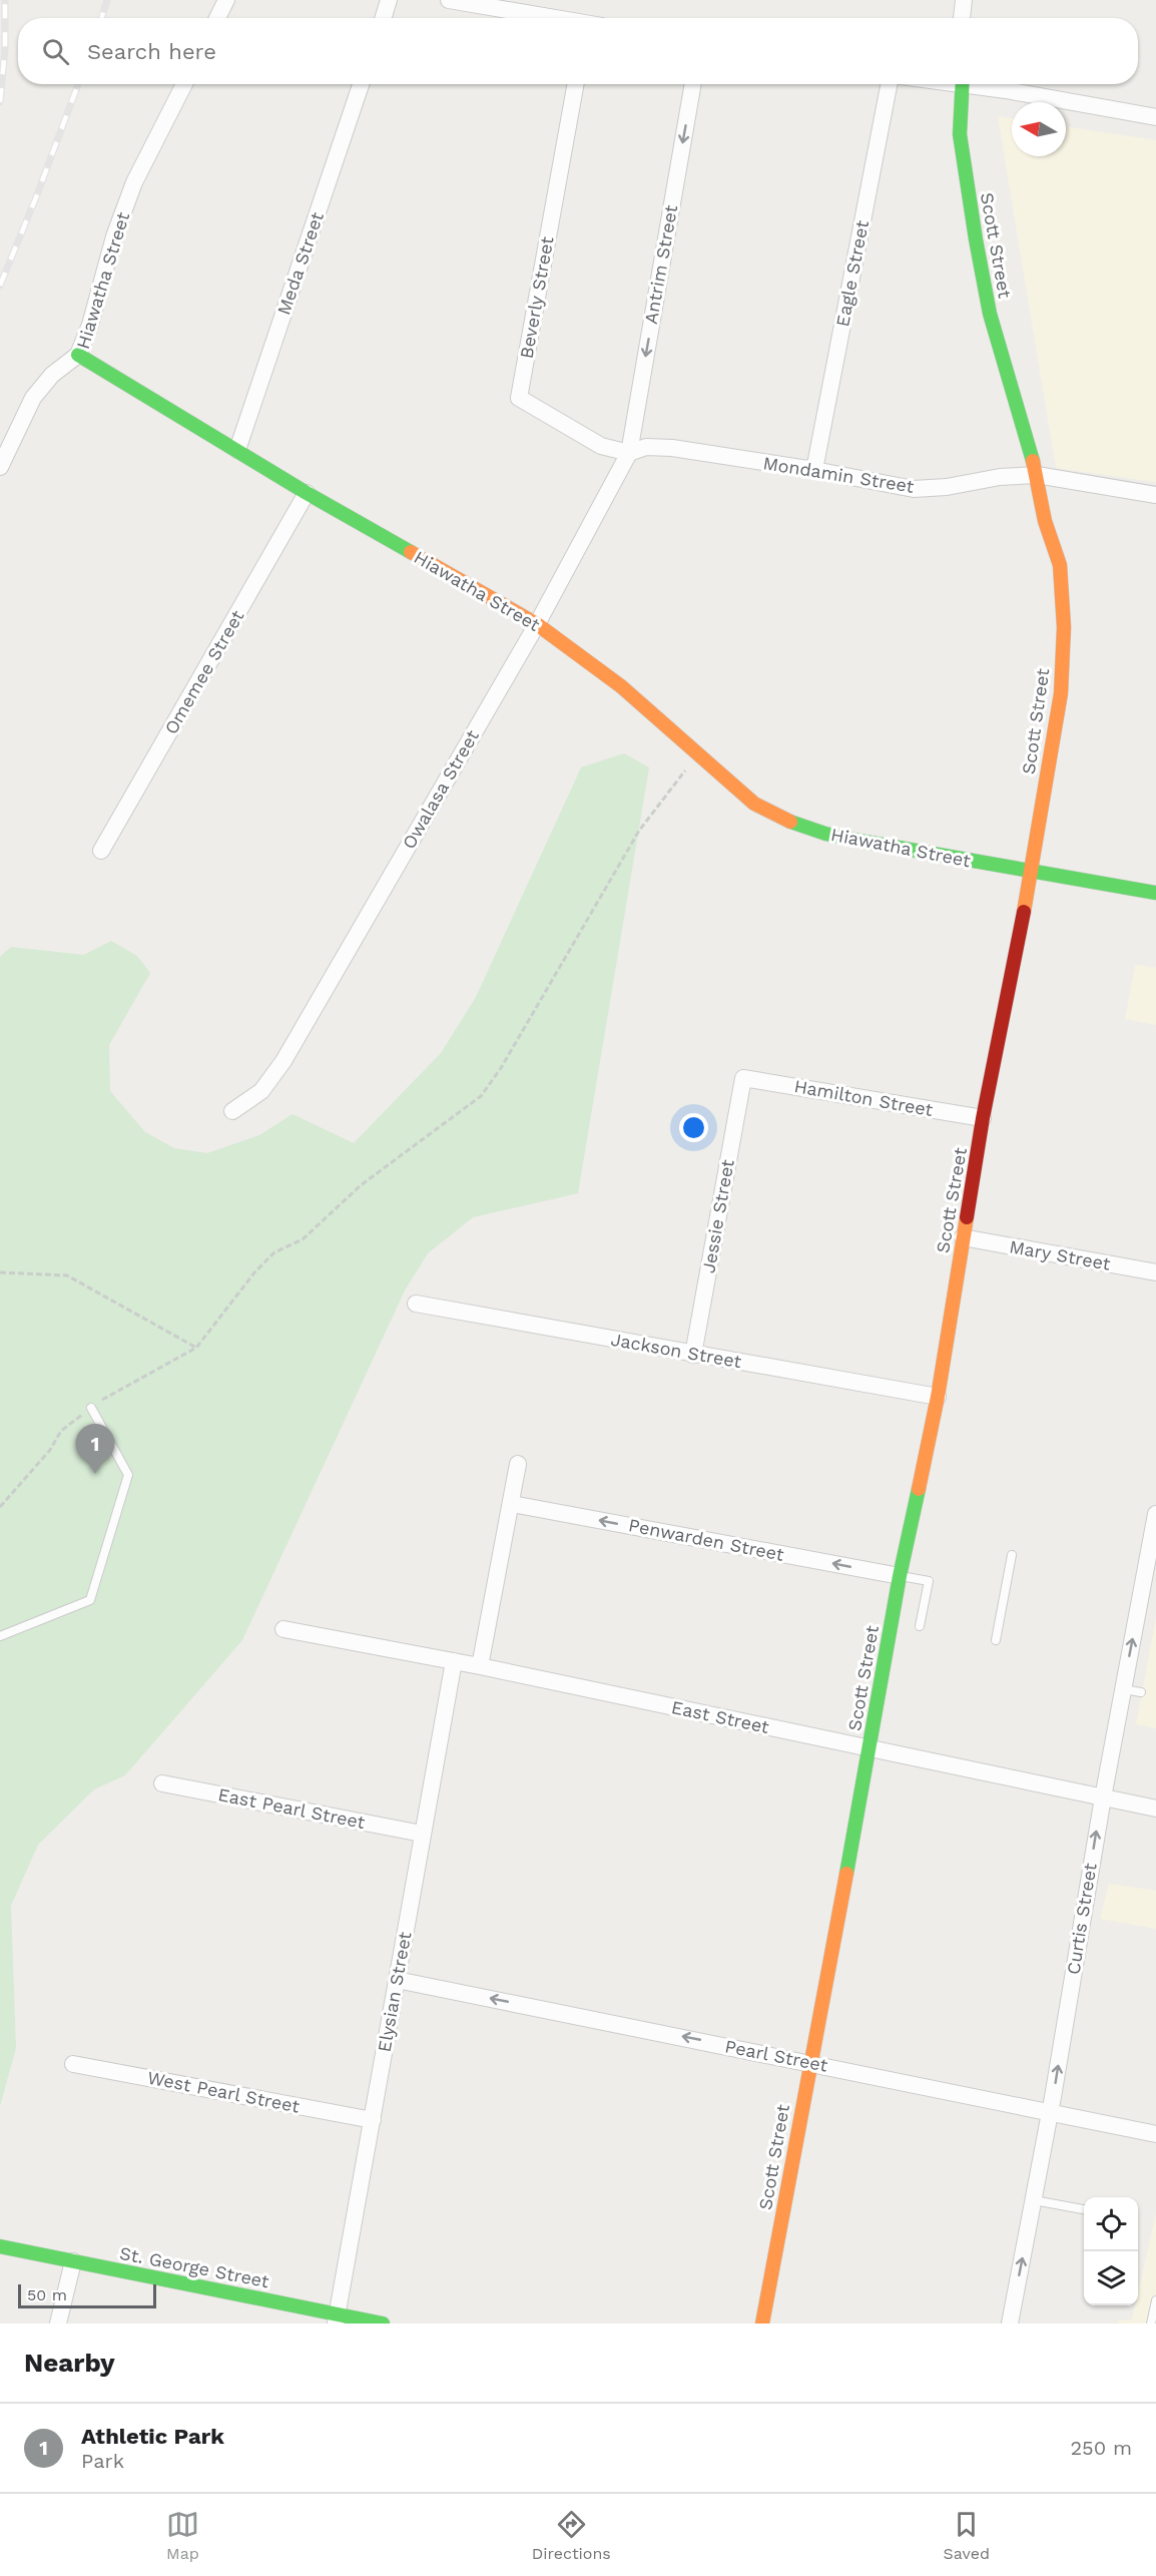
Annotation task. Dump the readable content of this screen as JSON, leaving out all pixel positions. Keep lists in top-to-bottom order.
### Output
{
  "streets": {
    "street": [
      "Scott Street",
      "Meda Street",
      "Antrim Street",
      "Eagle Street",
      "Hiawatha Street",
      "Beverly Street",
      "Mondamin Street",
      "Omemee Street",
      "Owalasa Street",
      "Hamilton Street",
      "Jessie Street",
      "Mary Street",
      "Jackson Street",
      "Penwarden Street",
      "East Street",
      "East Pearl Street",
      "Curtis Street",
      "Elysian Street",
      "Pearl Street",
      "West Pearl Street",
      "St. George Street"
    ]
  },
  "crossings": [
    ["Scott Street", "Hiawatha Street"],
    ["Scott Street", "Mondamin Street"],
    ["Scott Street", "Hamilton Street"],
    ["Scott Street", "Mary Street"],
    ["Scott Street", "Jackson Street"],
    ["Scott Street", "Penwarden Street"],
    ["Scott Street", "East Street"],
    ["Scott Street", "Pearl Street"],
    ["Meda Street", "Hiawatha Street"],
    ["Antrim Street", "Beverly Street"],
    ["Antrim Street", "Mondamin Street"],
    ["Antrim Street", "Owalasa Street"],
    ["Eagle Street", "Mondamin Street"],
    ["Hiawatha Street", "Omemee Street"],
    ["Hiawatha Street", "Owalasa Street"],
    ["Beverly Street", "Mondamin Street"],
    ["Beverly Street", "Owalasa Street"],
    ["Mondamin Street", "Owalasa Street"],
    ["Hamilton Street", "Jessie Street"],
    ["Jessie Street", "Jackson Street"],
    ["East Street", "Curtis Street"],
    ["East Street", "Elysian Street"],
    ["East Pearl Street", "Elysian Street"],
    ["Curtis Street", "Pearl Street"],
    ["Elysian Street", "Pearl Street"],
    ["Elysian Street", "West Pearl Street"],
    ["Elysian Street", "St. George Street"]
  ],
  "one_way": [
    "Antrim Street",
    "Penwarden Street",
    "Curtis Street",
    "Pearl Street"
  ],
  "scale_bar": "50 m",
  "north": "left",
  "page": {
    "search": "Search here",
    "pins": "1",
    "scale": "50 m",
    "heading": "Nearby",
    "list": [
      {
        "mark": "1",
        "name": "Athletic Park",
        "note": "Park",
        "value": "250 m"
      }
    ],
    "nav": ["Map", "Directions", "Saved"]
  }
}
